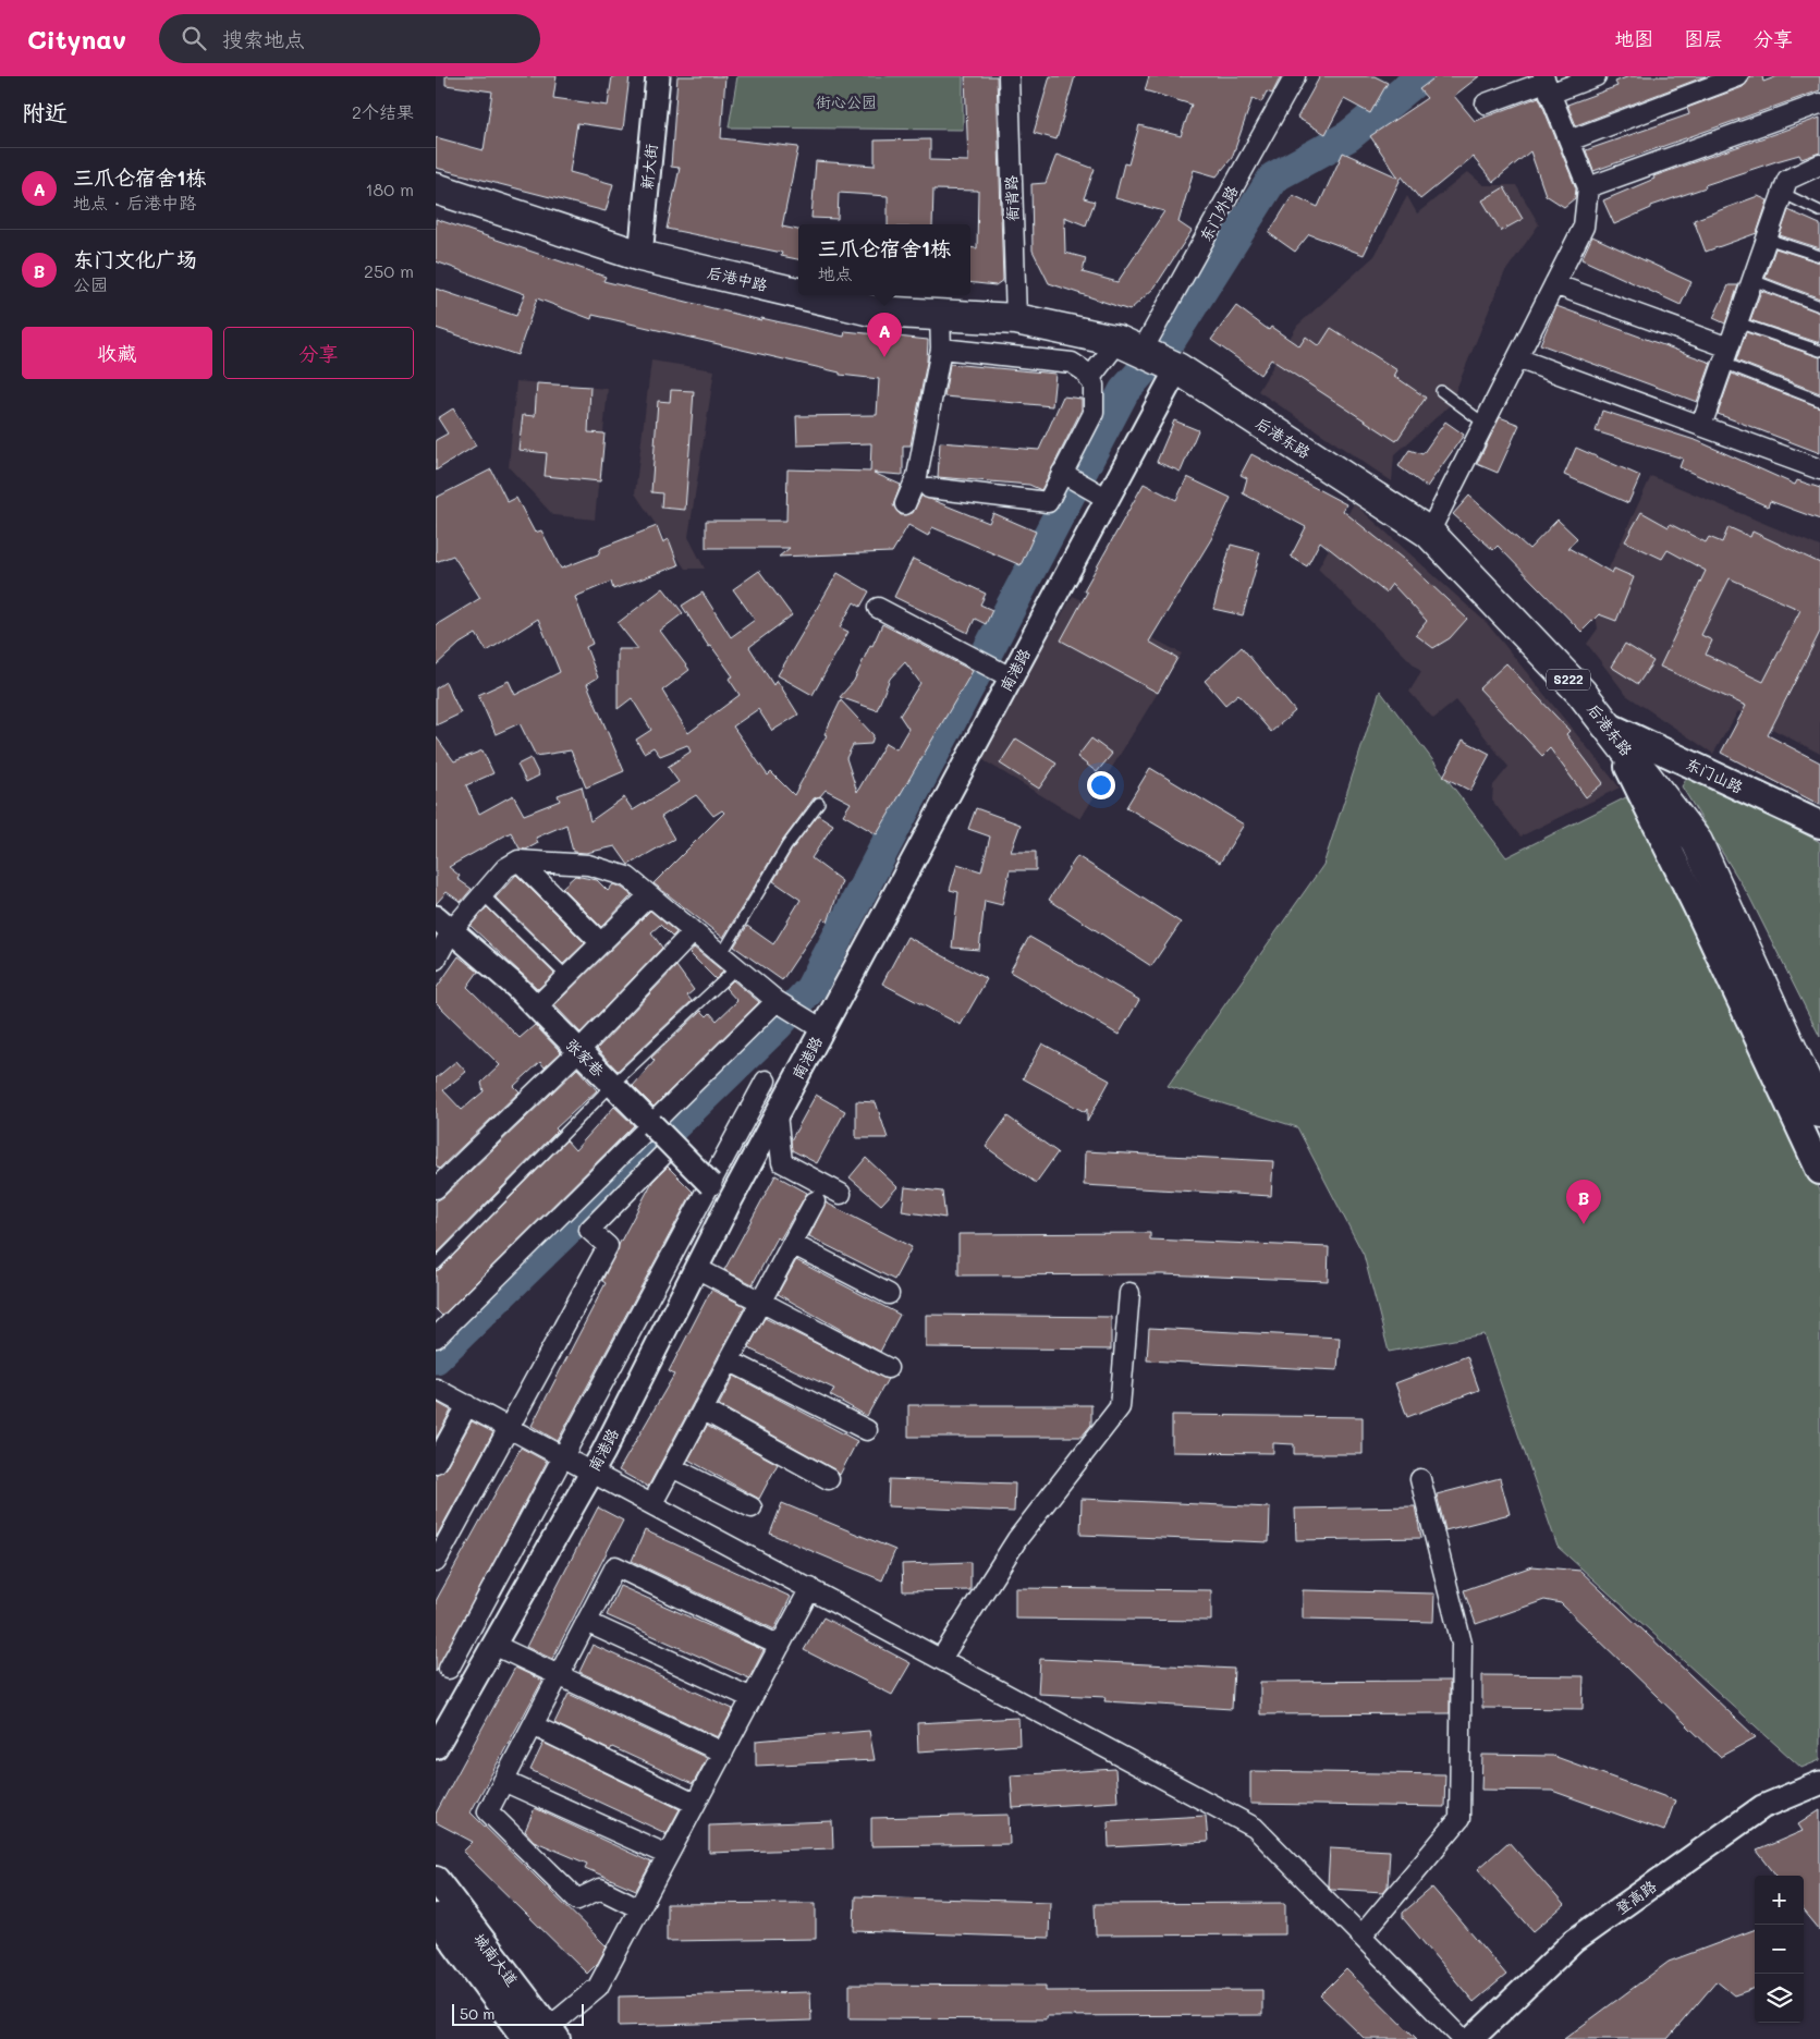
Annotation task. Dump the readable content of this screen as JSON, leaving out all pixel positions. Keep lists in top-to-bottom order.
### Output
{
  "streets": {
    "main road": [
      "后港中路",
      "后港东路",
      "S222",
      "东门山路",
      "城南大道"
    ],
    "street": [
      "新大街",
      "衙背路",
      "东门外路",
      "南港路",
      "张家巷",
      "登高路"
    ]
  },
  "crossings": [
    ["新大街", "后港中路"],
    ["衙背路", "后港中路"],
    ["东门外路", "后港中路"],
    ["东门外路", "S222"],
    ["后港中路", "S222"],
    ["后港东路", "南港路"],
    ["后港东路", "S222"],
    ["后港东路", "东门山路"],
    ["南港路", "S222"],
    ["南港路", "张家巷"]
  ],
  "parks": ["街心公园"],
  "scale_bar": "50 m",
  "page": {
    "header": "Citynav",
    "search": "搜索地点",
    "nav": ["地图", "图层", "分享"],
    "heading": ["附近", "2个结果"],
    "list": [
      {
        "mark": "A",
        "name": "三爪仑宿舍1栋",
        "note": "地点 · 后港中路",
        "value": "180 m"
      },
      {
        "mark": "B",
        "name": "东门文化广场",
        "note": "公园",
        "value": "250 m"
      }
    ],
    "popup": ["三爪仑宿舍1栋", "地点"],
    "buttons": ["收藏", "分享"],
    "pins": ["A", "B"],
    "map_buttons": ["+", "−"],
    "scale": "50 m"
  }
}
